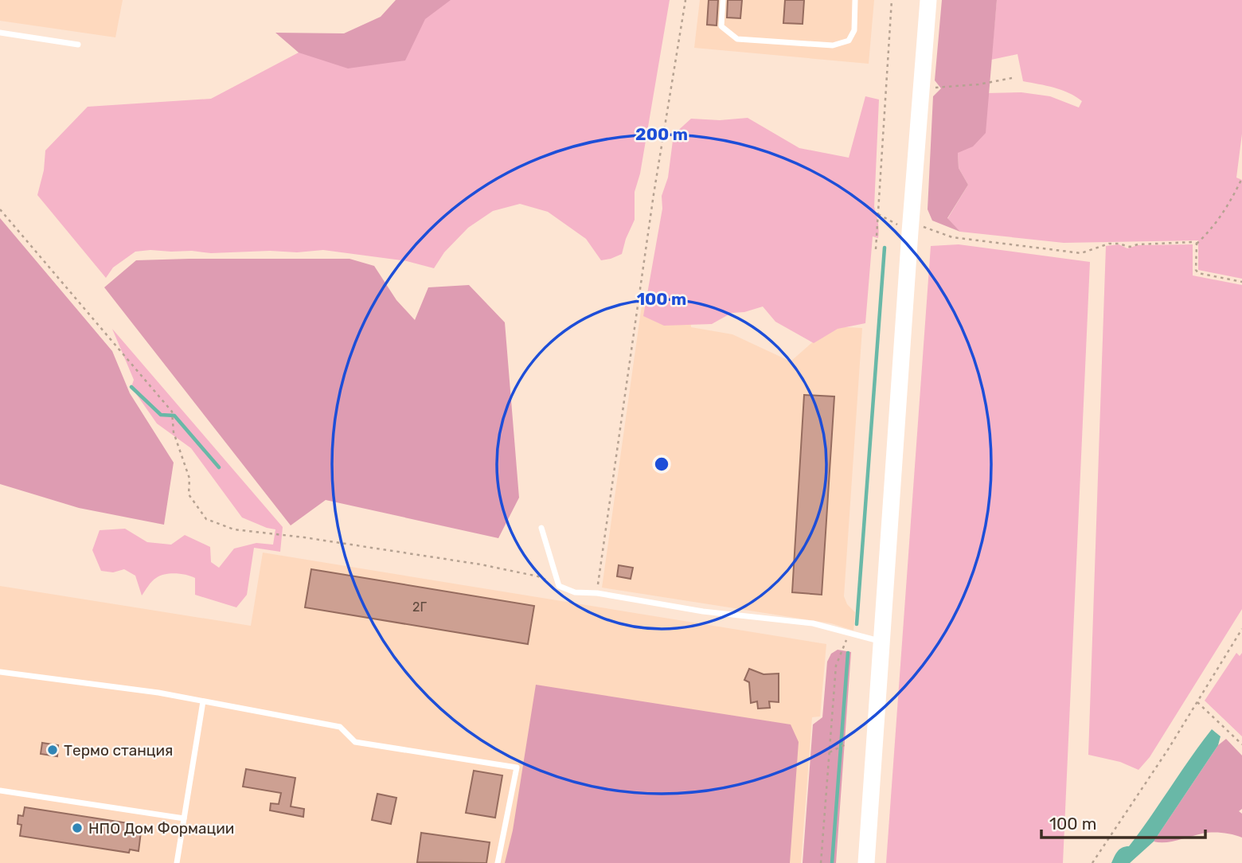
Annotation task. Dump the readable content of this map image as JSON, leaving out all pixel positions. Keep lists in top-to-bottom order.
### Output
{
  "places": ["Термо станция", "НПО Дом Формации"],
  "house_numbers": ["2Г"],
  "scale_bar": "100 m",
  "rings": ["200 m", "100 m"]
}
